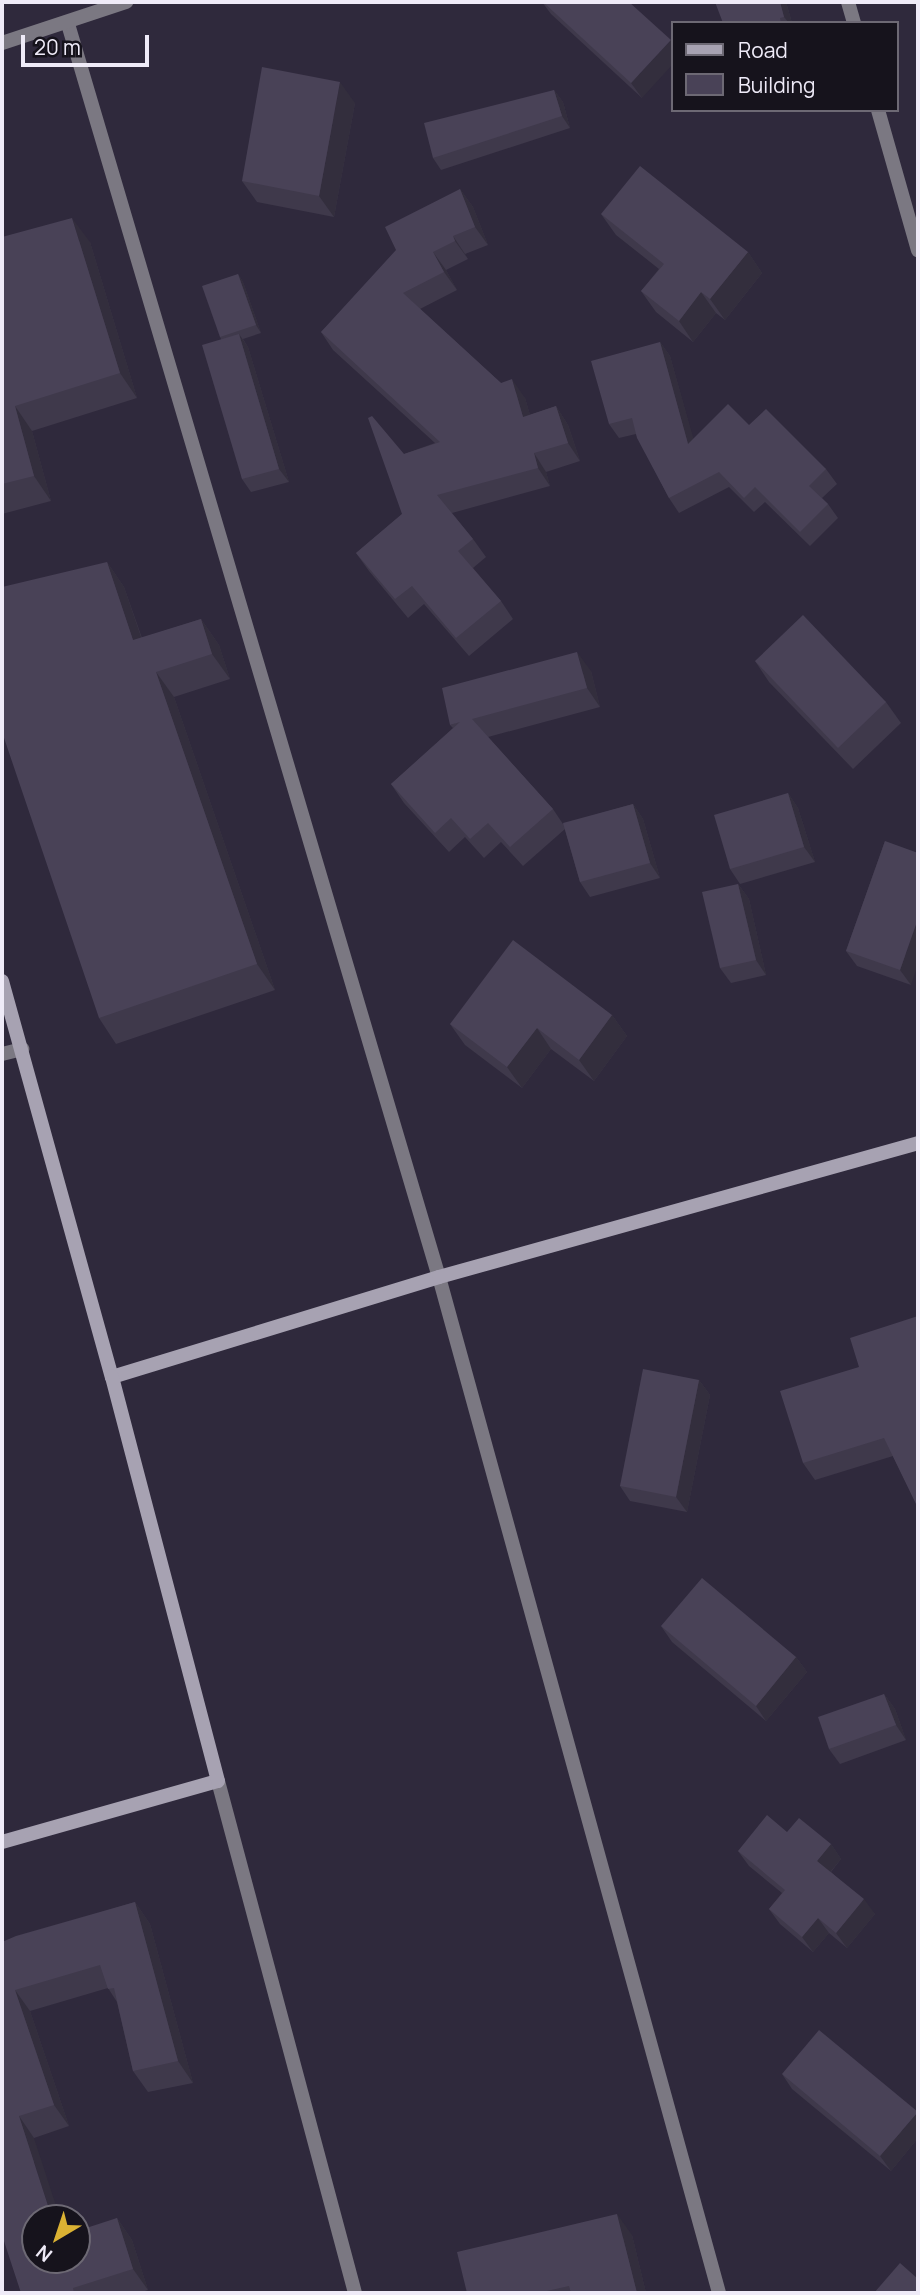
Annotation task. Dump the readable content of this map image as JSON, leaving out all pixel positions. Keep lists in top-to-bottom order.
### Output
{
  "legend": ["Road", "Building"],
  "scale_bar": "20 m",
  "north": "bottom left"
}
